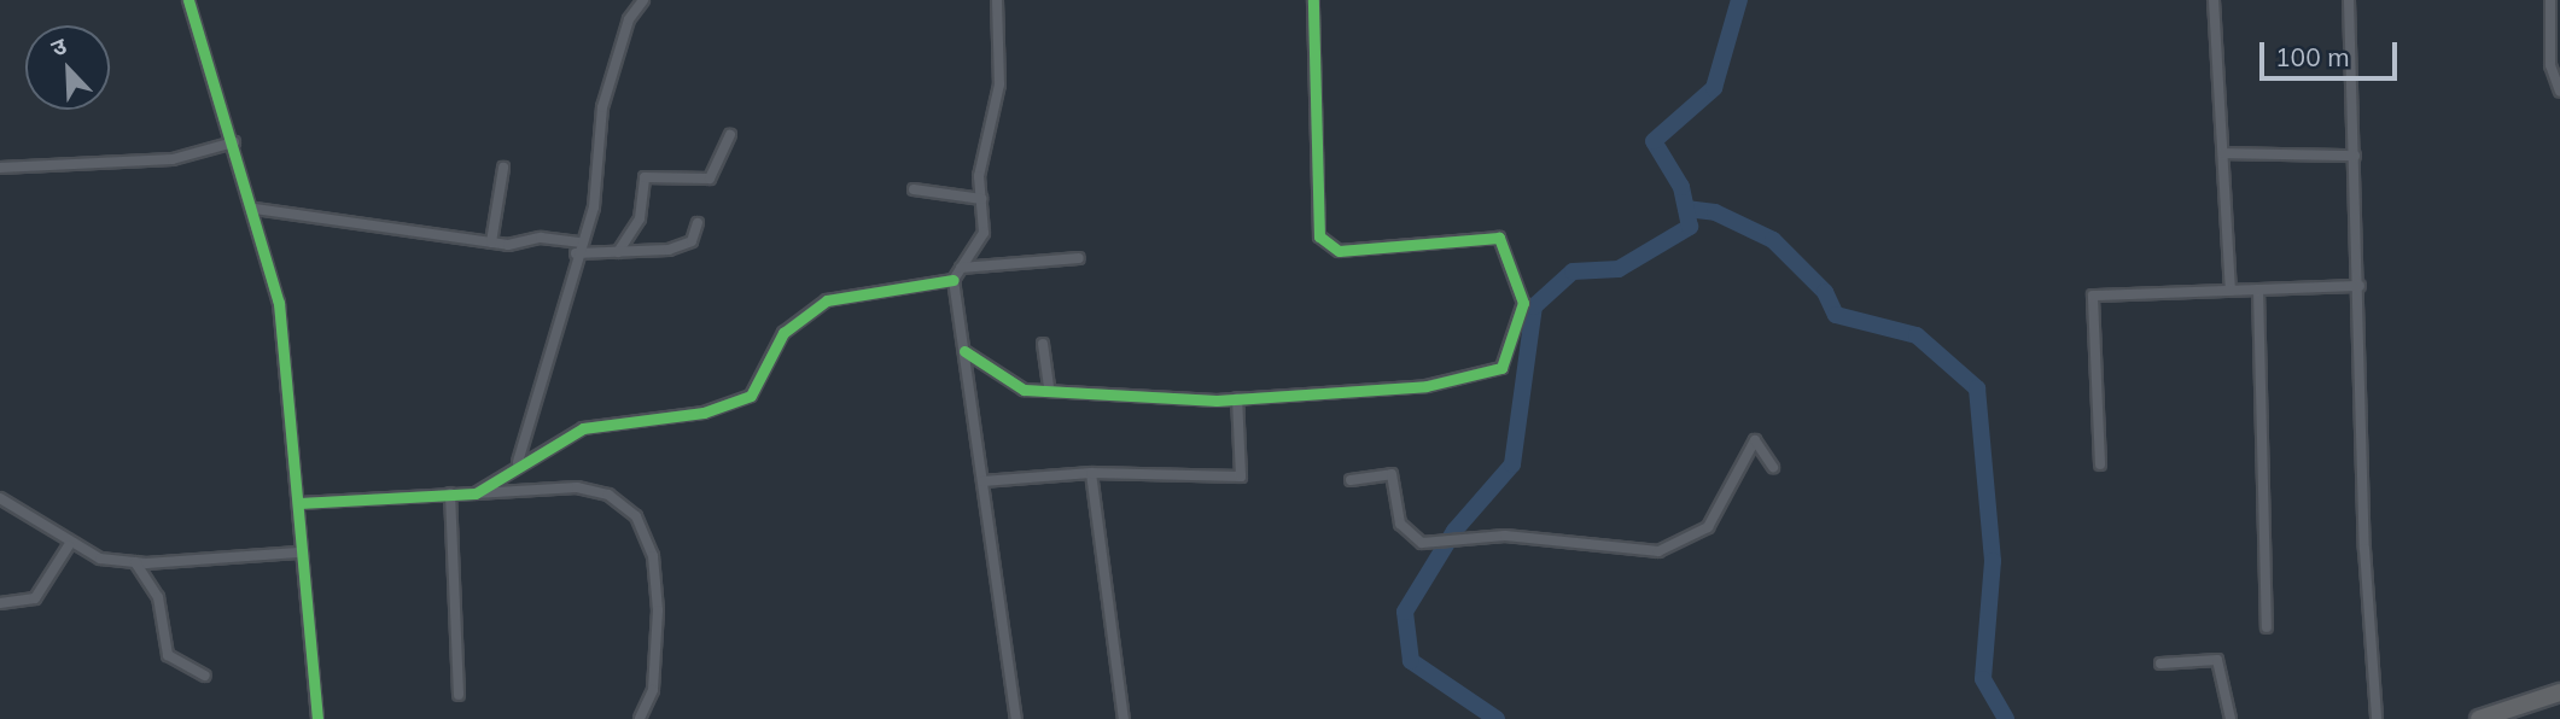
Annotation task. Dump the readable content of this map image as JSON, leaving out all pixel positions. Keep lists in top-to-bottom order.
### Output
{
  "scale_bar": "100 m",
  "north": "top left"
}
